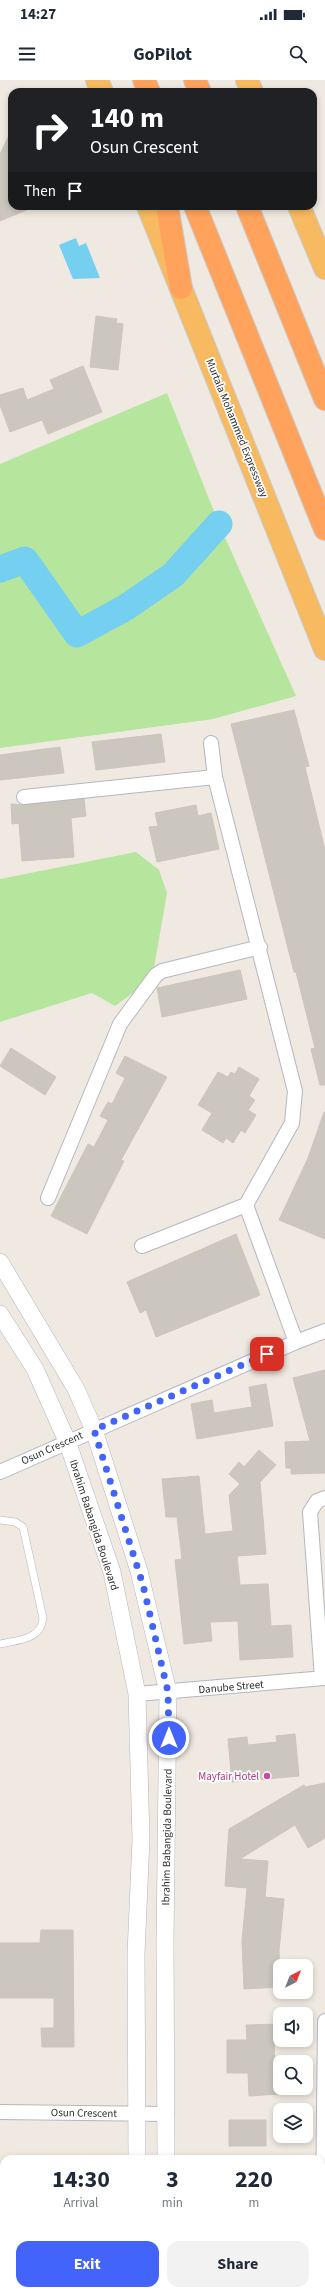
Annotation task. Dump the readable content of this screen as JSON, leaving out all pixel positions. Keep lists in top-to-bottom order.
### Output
{
  "streets": {
    "highway": ["Murtala Mohammed Expressway"],
    "street": ["Osun Crescent", "Ibrahim Babangida Boulevard", "Danube Street"]
  },
  "crossings": [
    ["Osun Crescent", "Ibrahim Babangida Boulevard"],
    ["Ibrahim Babangida Boulevard", "Danube Street"]
  ],
  "places": ["Mayfair Hotel"],
  "north": "top right",
  "page": {
    "status": "14:27",
    "header": "GoPilot",
    "turn": ["140 m", "Osun Crescent"],
    "then": "Then",
    "eta": [
      "14:30",
      "Arrival",
      "3",
      "min",
      "220",
      "m"
    ],
    "buttons": ["Exit", "Share"]
  }
}
